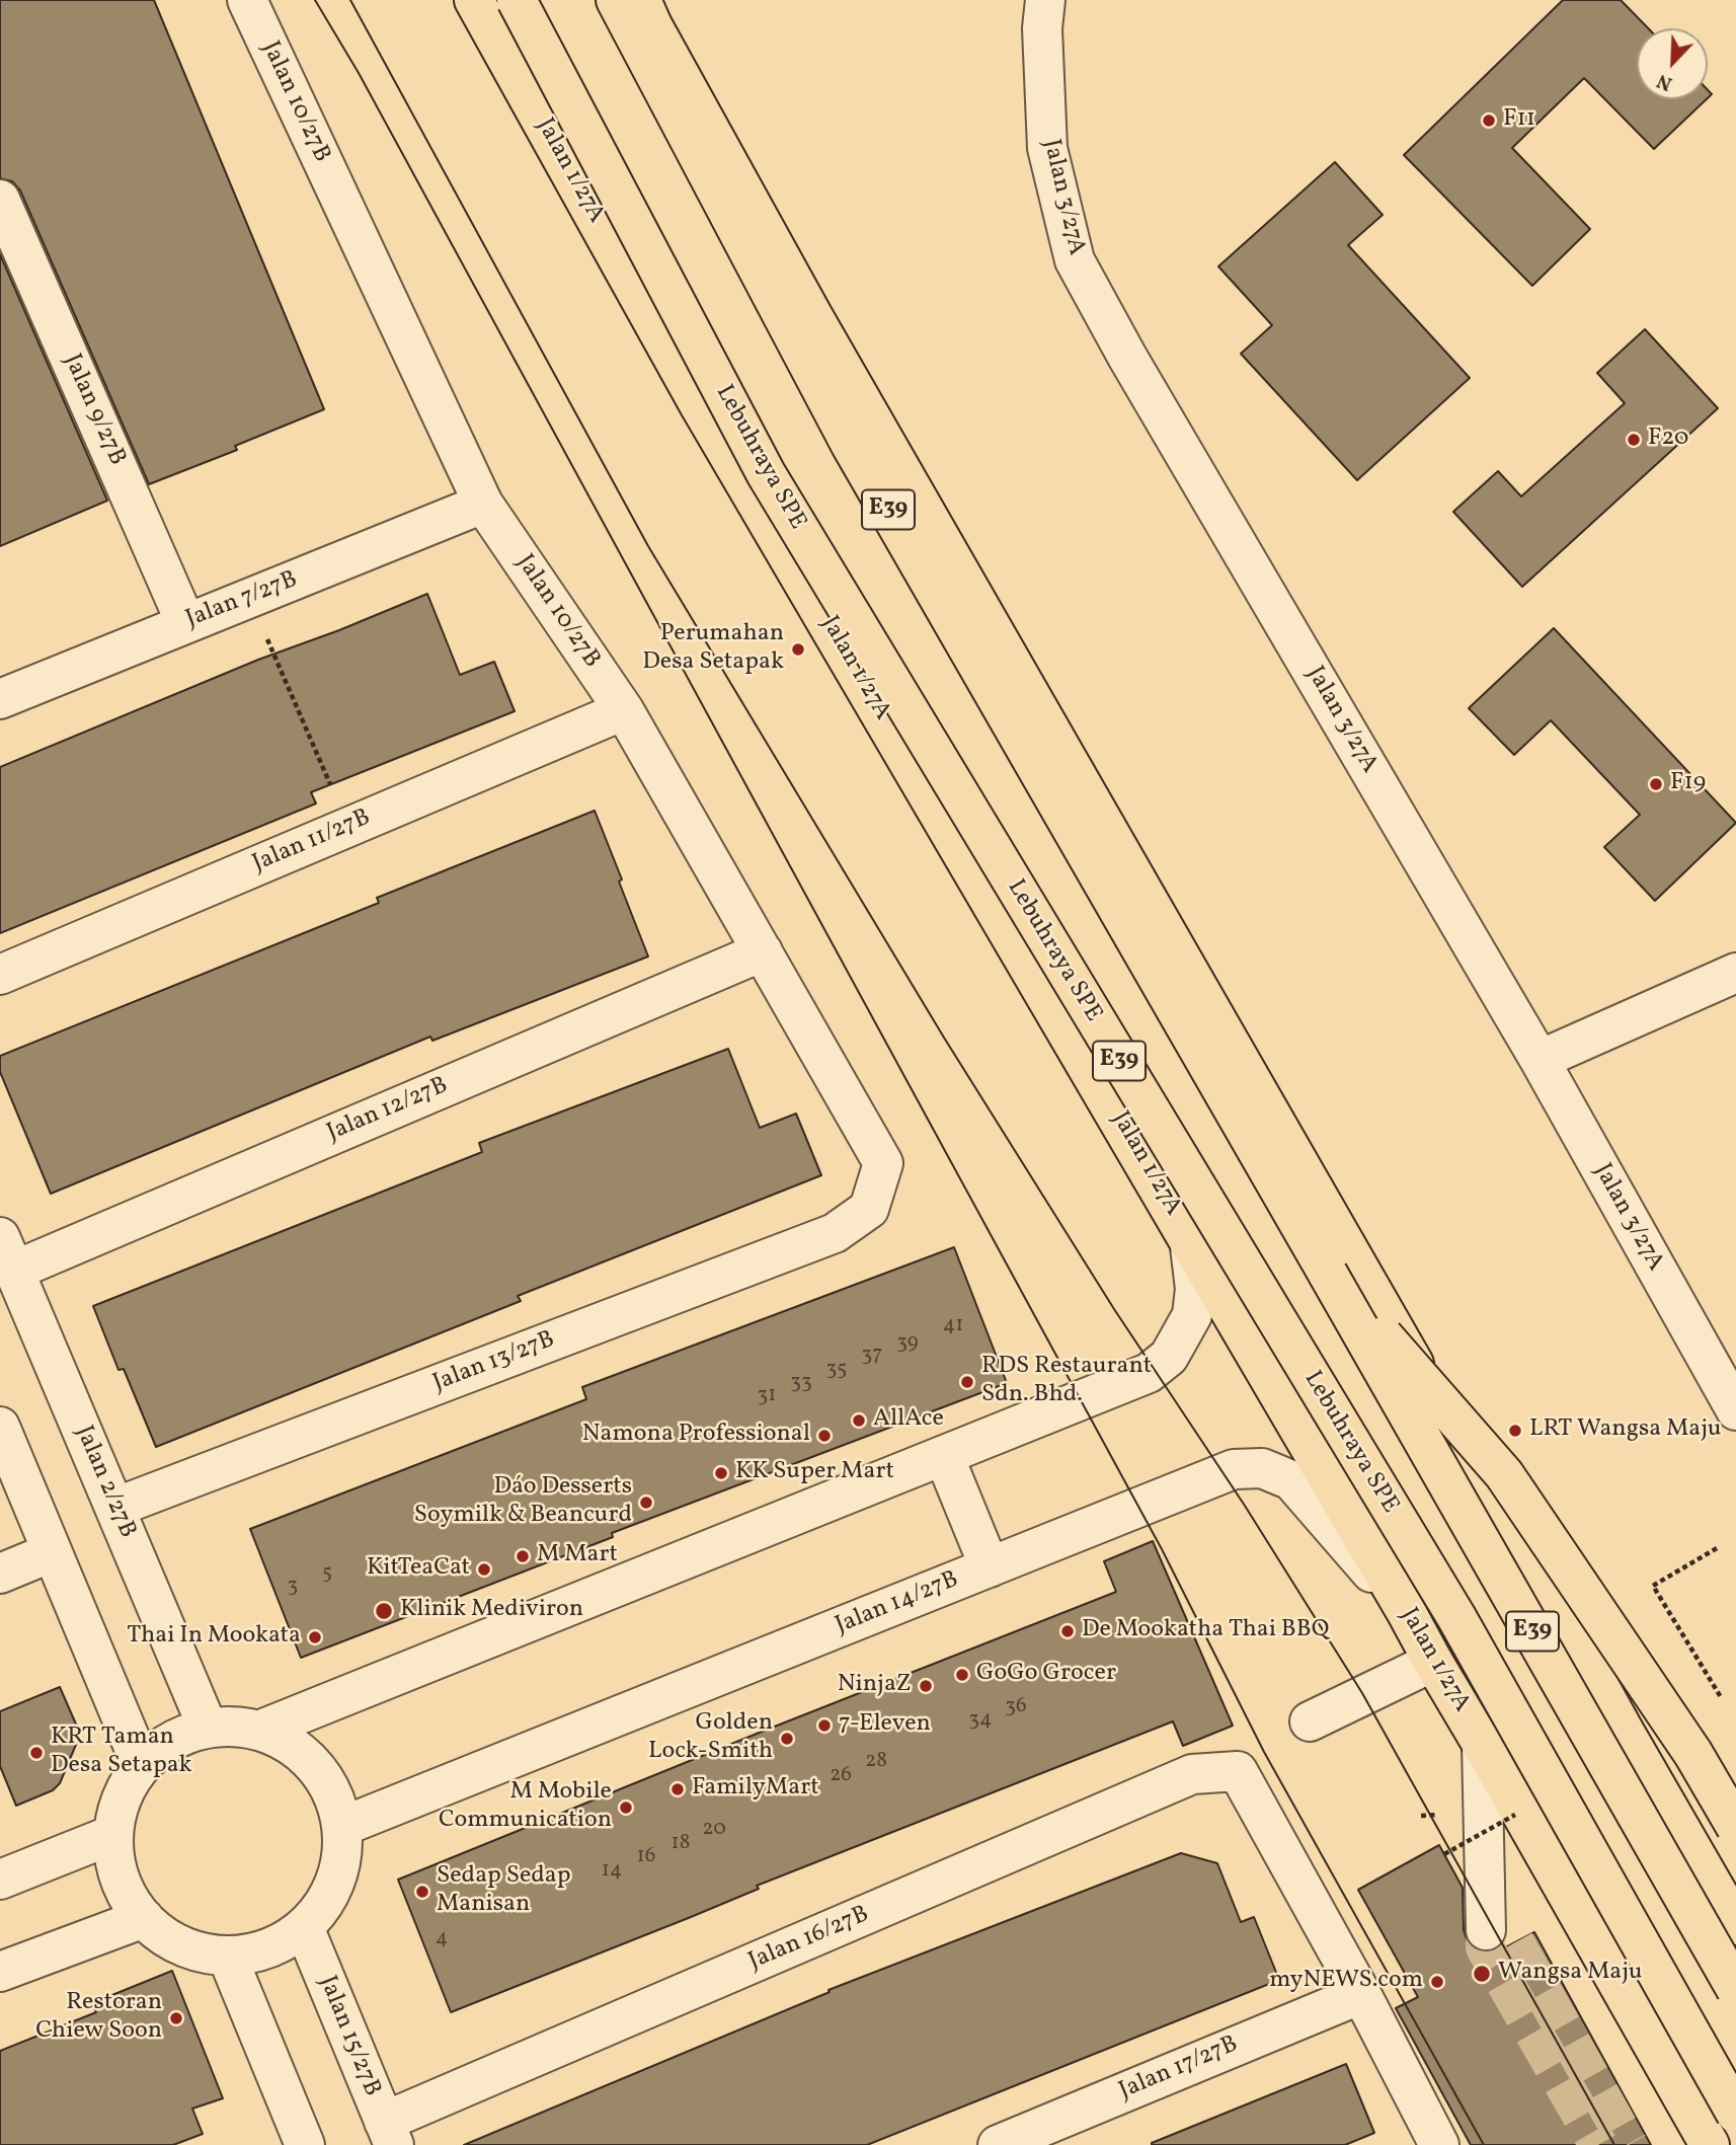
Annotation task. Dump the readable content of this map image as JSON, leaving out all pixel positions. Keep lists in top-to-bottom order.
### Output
{
  "streets": {
    "main road": ["Jalan 1/27A", "Lebuhraya SPE", "E39"],
    "street": [
      "Jalan 10/27B",
      "Jalan 3/27A",
      "Jalan 9/27B",
      "Jalan 7/27B",
      "Jalan 11/27B",
      "Jalan 12/27B",
      "Jalan 13/27B",
      "Jalan 2/27B",
      "Jalan 14/27B",
      "Jalan 16/27B",
      "Jalan 15/27B",
      "Jalan 17/27B"
    ]
  },
  "crossings": [
    ["Jalan 10/27B", "Jalan 7/27B"],
    ["Jalan 10/27B", "Jalan 11/27B"],
    ["Jalan 10/27B", "Jalan 12/27B"],
    ["Jalan 10/27B", "Jalan 13/27B"],
    ["Jalan 1/27A", "Jalan 14/27B"],
    ["Jalan 9/27B", "Jalan 7/27B"],
    ["Jalan 12/27B", "Jalan 2/27B"],
    ["Jalan 13/27B", "Jalan 2/27B"],
    ["Jalan 2/27B", "Jalan 14/27B"],
    ["Jalan 2/27B", "Jalan 15/27B"],
    ["Jalan 14/27B", "Jalan 15/27B"],
    ["Jalan 16/27B", "Jalan 15/27B"],
    ["Jalan 16/27B", "Jalan 17/27B"]
  ],
  "places": [
    "F11",
    "F20",
    "Perumahan Desa Setapak",
    "F19",
    "RDS Restaurant Sdn. Bhd.",
    "AllAce",
    "LRT Wangsa Maju",
    "Namona Professional",
    "KK Super Mart",
    "Dáo Desserts Soymilk & Beancurd",
    "M Mart",
    "KitTeaCat",
    "Klinik Mediviron",
    "De Mookatha Thai BBQ",
    "Thai In Mookata",
    "GoGo Grocer",
    "NinjaZ",
    "7-Eleven",
    "Golden Lock-Smith",
    "KRT Taman Desa Setapak",
    "FamilyMart",
    "M Mobile Communication",
    "Sedap Sedap Manisan",
    "Wangsa Maju",
    "myNEWS.com",
    "Restoran Chiew Soon"
  ],
  "house_numbers": [
    "41",
    "39",
    "37",
    "35",
    "33",
    "31",
    "5",
    "3",
    "36",
    "34",
    "28",
    "26",
    "20",
    "18",
    "16",
    "14",
    "4"
  ],
  "north": "bottom left"
}
